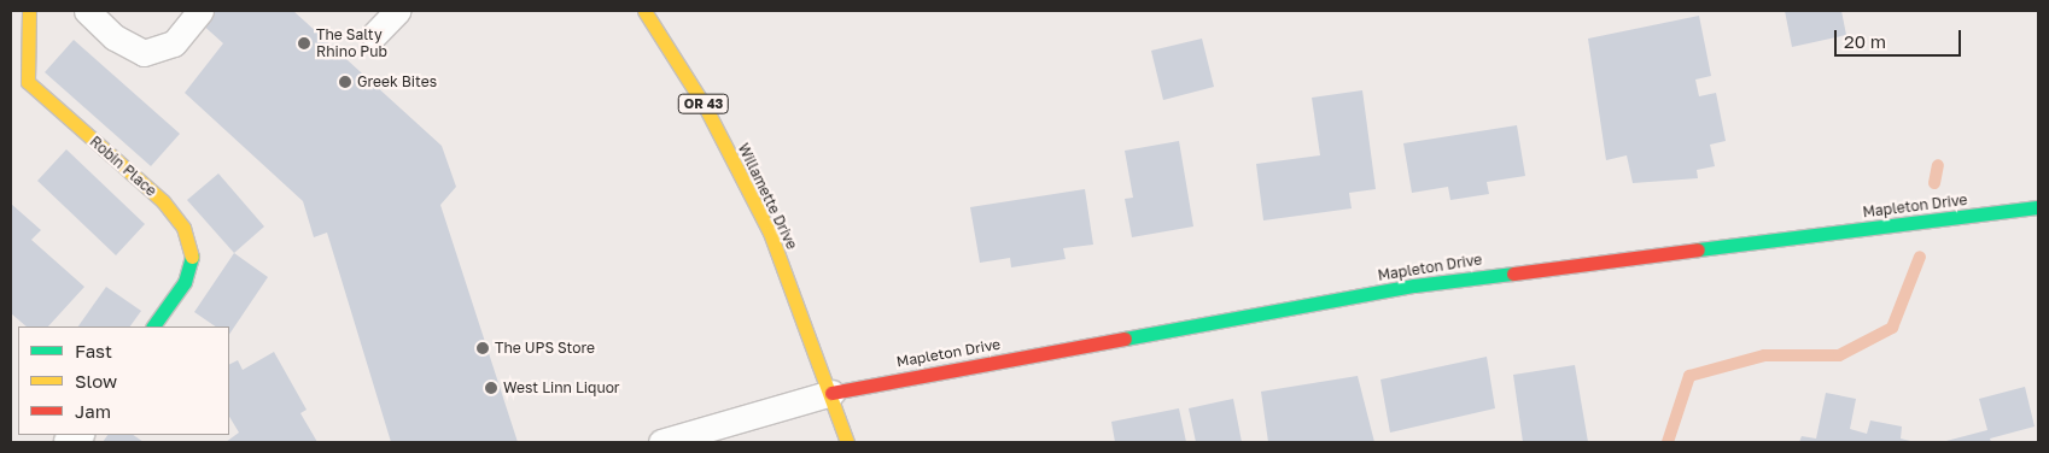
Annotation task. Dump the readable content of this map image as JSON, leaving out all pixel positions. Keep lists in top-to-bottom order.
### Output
{
  "streets": {
    "street": [
      "OR 43",
      "Robin Place",
      "Willamette Drive",
      "Mapleton Drive"
    ]
  },
  "crossings": [
    ["Willamette Drive", "Mapleton Drive"]
  ],
  "places": [
    "The Salty Rhino Pub",
    "Greek Bites",
    "The UPS Store",
    "West Linn Liquor"
  ],
  "legend": ["Fast", "Slow", "Jam"],
  "scale_bar": "20 m"
}
